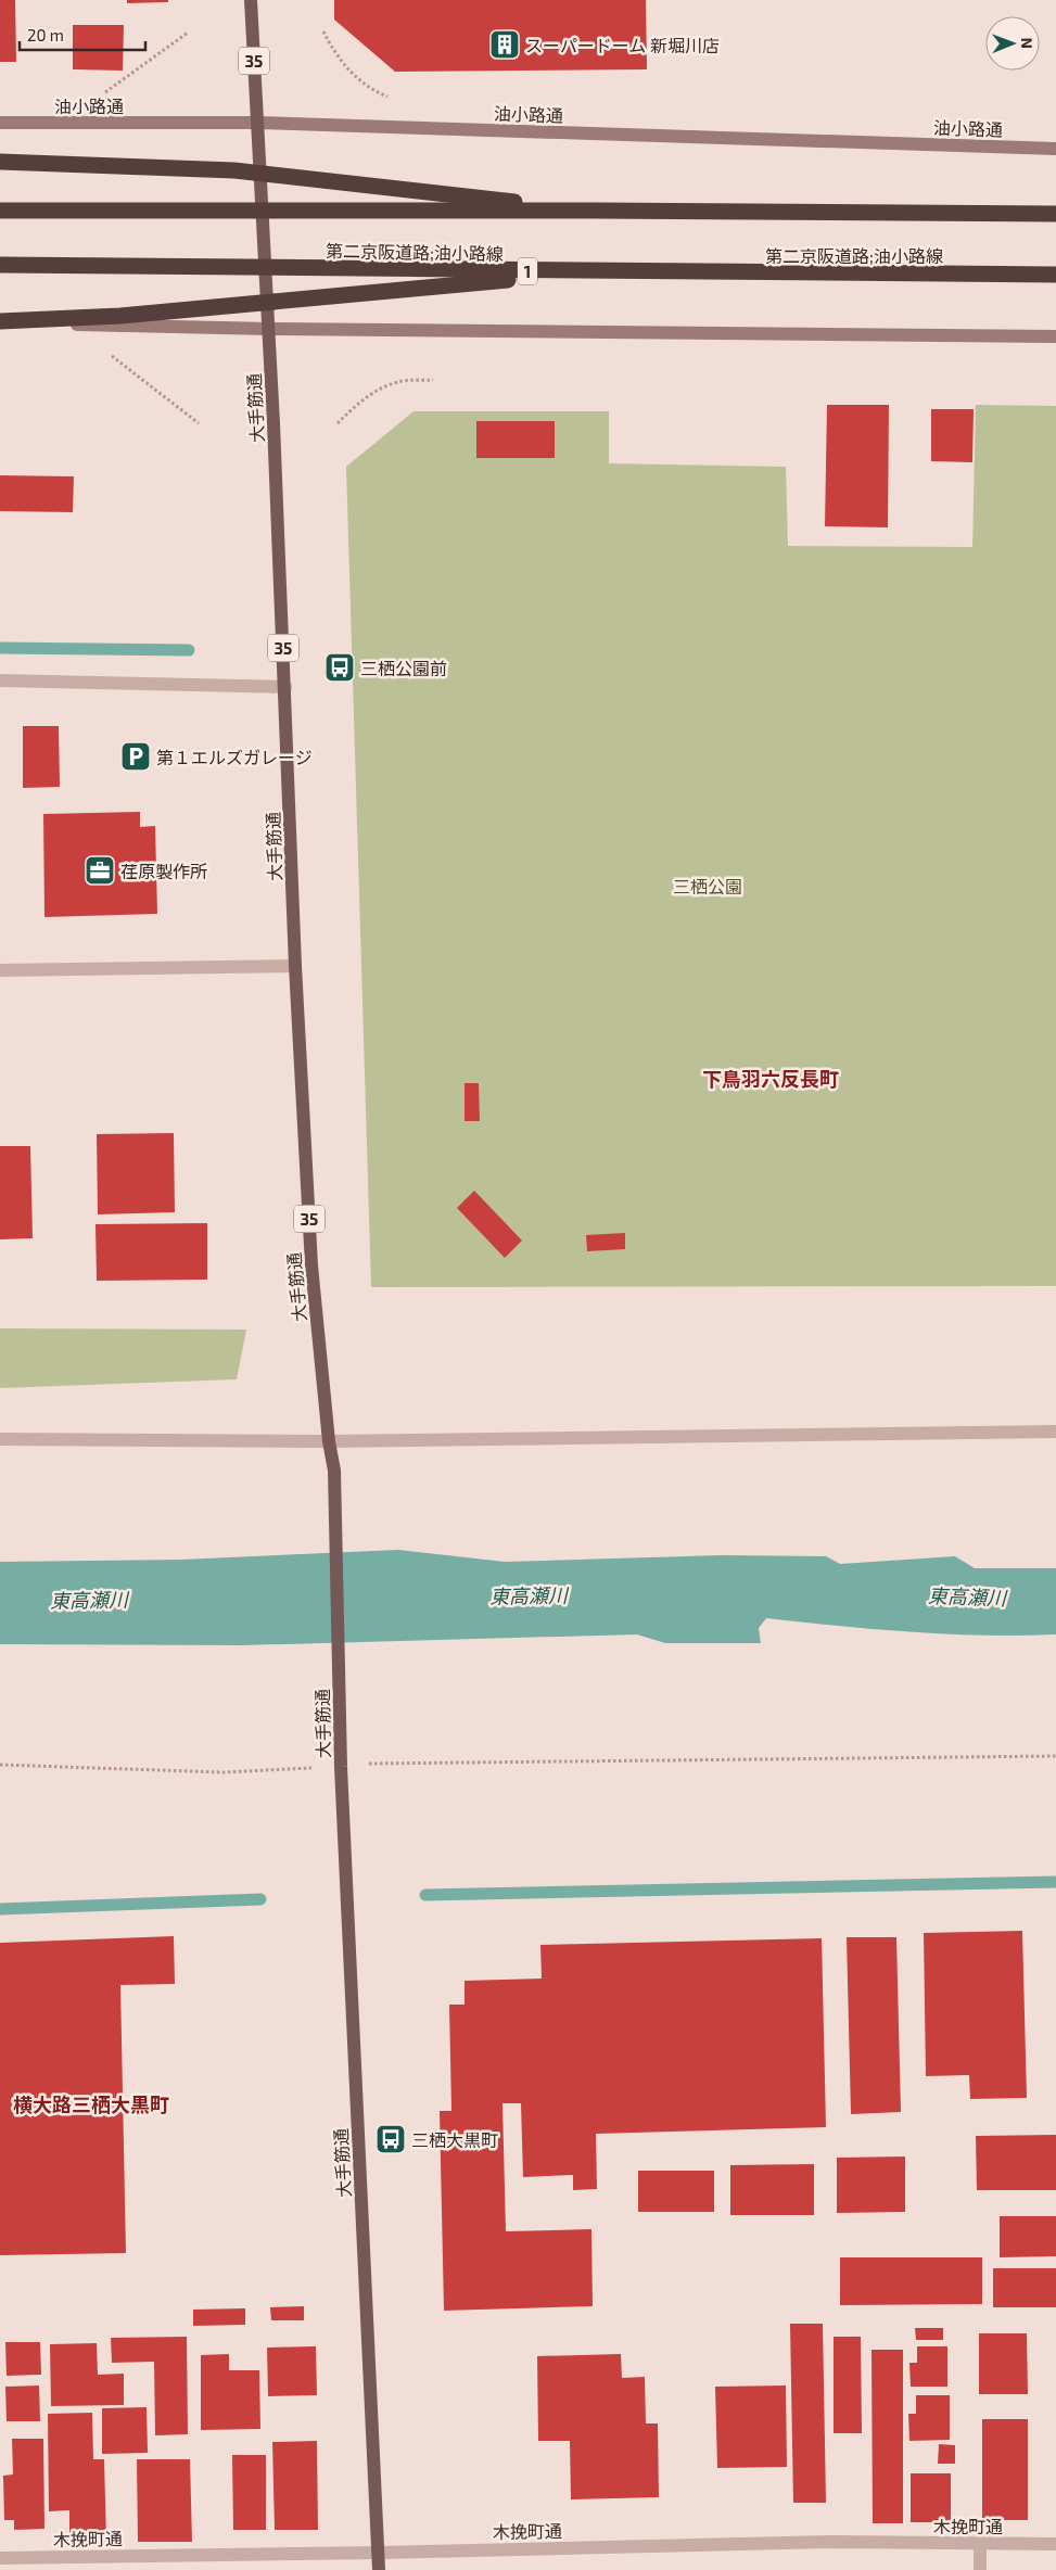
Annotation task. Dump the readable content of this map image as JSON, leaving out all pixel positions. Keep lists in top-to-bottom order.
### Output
{
  "streets": {
    "highway": ["第二京阪道路;油小路線", "1"],
    "main road": ["35", "大手筋通"],
    "street": ["油小路通", "木挽町通"]
  },
  "crossings": [
    ["油小路通", "大手筋通"],
    ["大手筋通", "木挽町通"]
  ],
  "districts": ["下鳥羽六反長町", "横大路三栖大黒町"],
  "water": ["東高瀬川"],
  "parks": ["三栖公園"],
  "places": {
    "building": ["スーパードーム 新堀川店"],
    "bus stop": ["三栖公園前", "三栖大黒町"],
    "parking": ["第１エルズガレージ"],
    "office": ["荏原製作所"]
  },
  "scale_bar": "20 m",
  "north": "right"
}
